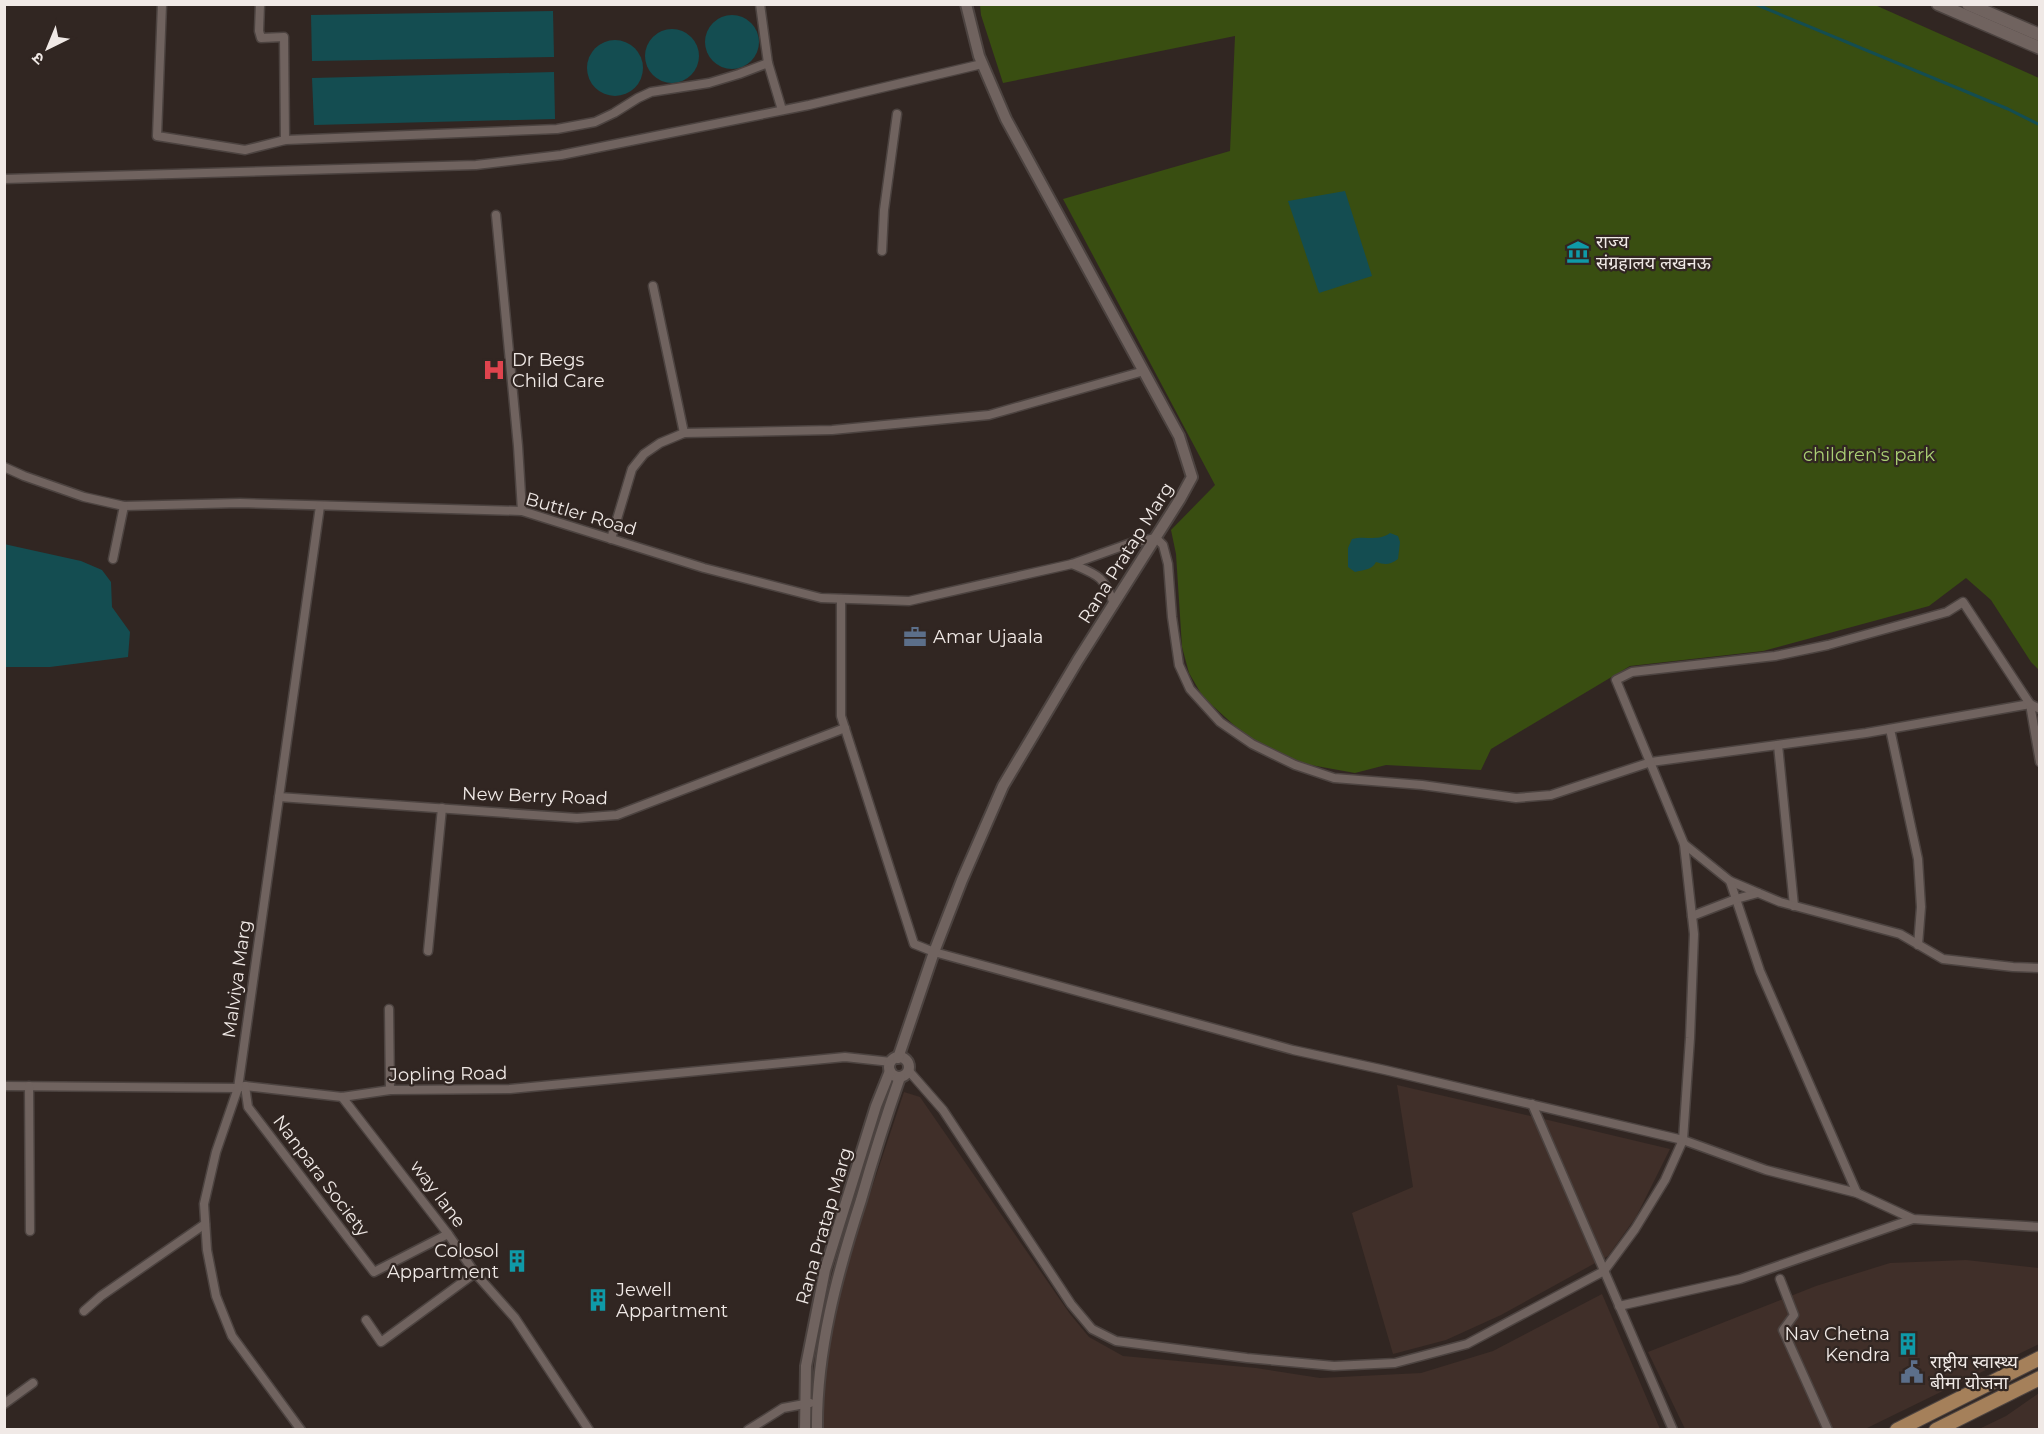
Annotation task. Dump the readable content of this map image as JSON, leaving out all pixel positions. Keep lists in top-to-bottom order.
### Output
{
  "streets": {
    "street": [
      "Buttler Road",
      "Rana Pratap Marg",
      "New Berry Road",
      "Malviya Marg",
      "Jopling Road",
      "Nanpara Society",
      "way lane"
    ]
  },
  "crossings": [
    ["Buttler Road", "Rana Pratap Marg"],
    ["Buttler Road", "Malviya Marg"],
    ["Rana Pratap Marg", "Jopling Road"],
    ["New Berry Road", "Malviya Marg"],
    ["Malviya Marg", "Jopling Road"],
    ["Malviya Marg", "Nanpara Society"],
    ["Jopling Road", "Nanpara Society"],
    ["Jopling Road", "way lane"],
    ["Nanpara Society", "way lane"]
  ],
  "parks": ["children's park"],
  "places": {
    "museum": ["राज्य संग्रहालय लखनऊ"],
    "hospital": ["Dr Begs Child Care"],
    "office": ["Amar Ujaala"],
    "building": ["Colosol Appartment", "Jewell Appartment", "Nav Chetna Kendra"],
    "public building": ["राष्ट्रीय स्वास्थ्य बीमा योजना"]
  },
  "north": "bottom left"
}
